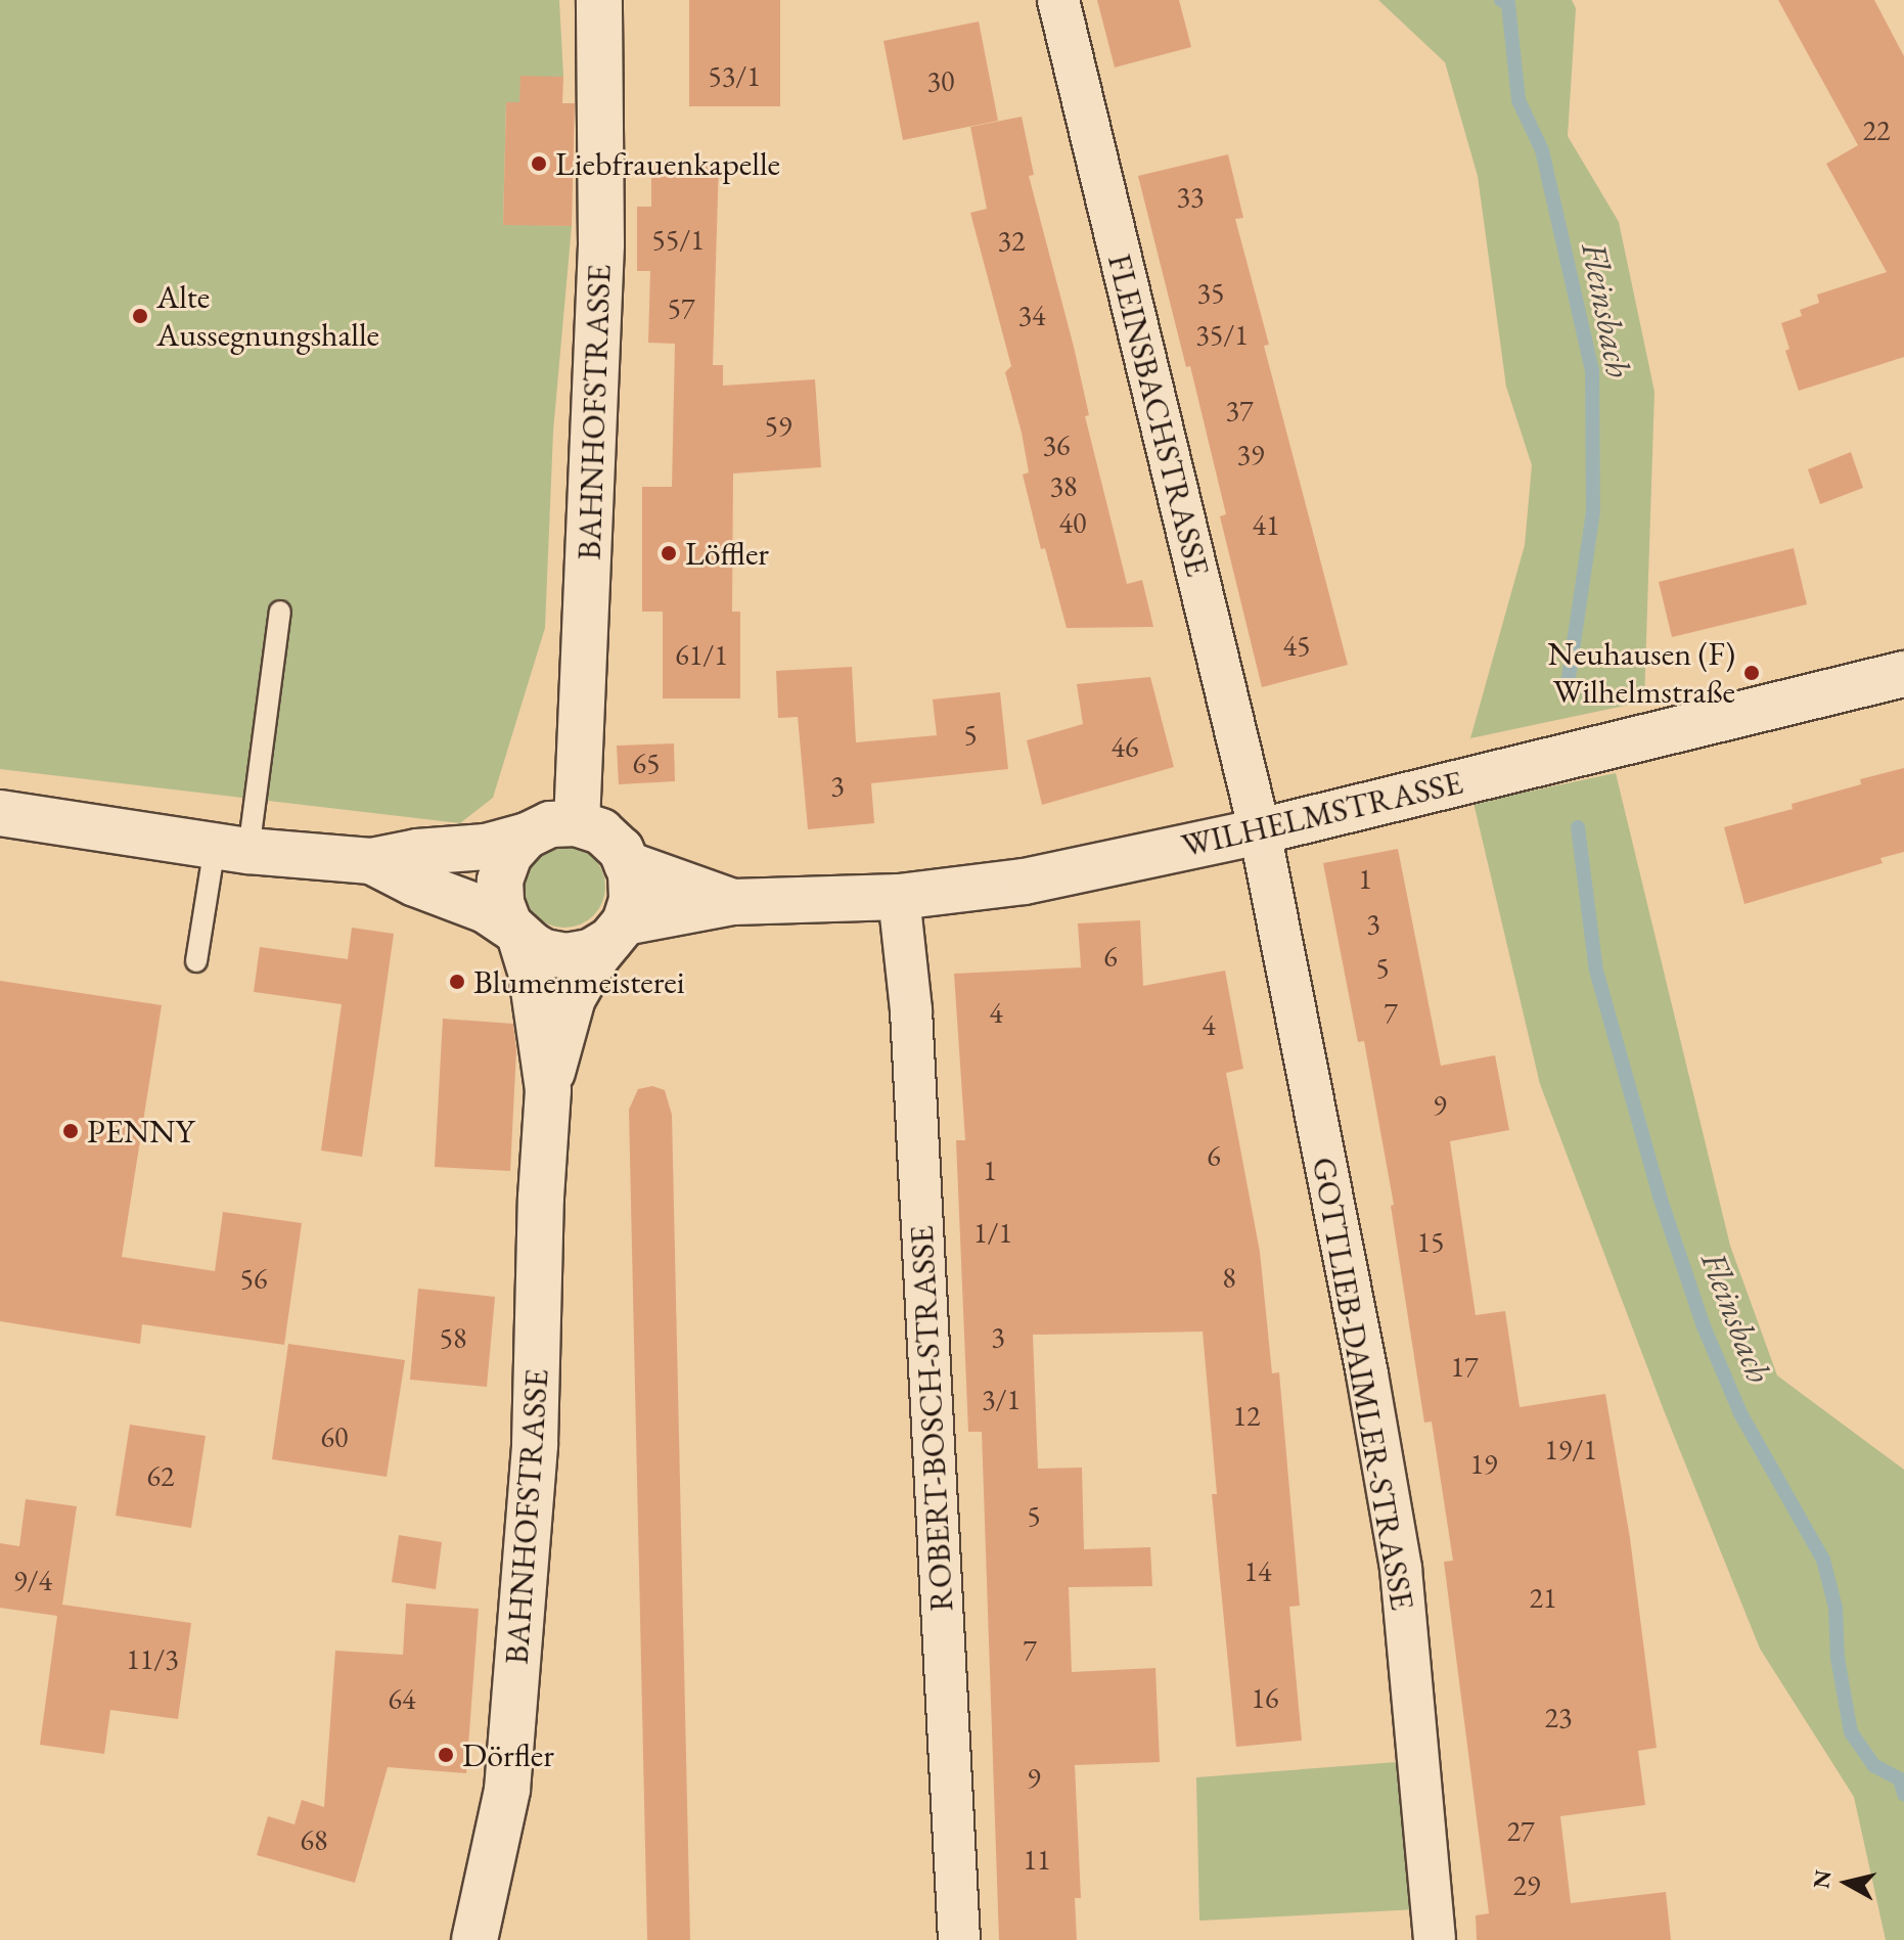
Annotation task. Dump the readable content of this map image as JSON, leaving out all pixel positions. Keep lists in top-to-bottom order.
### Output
{
  "streets": {
    "street": [
      "BAHNHOFSTRASSE",
      "FLEINSBACHSTRASSE",
      "WILHELMSTRASSE",
      "GOTTLIEB-DAIMLER-STRASSE",
      "ROBERT-BOSCH-STRASSE"
    ]
  },
  "crossings": [
    ["BAHNHOFSTRASSE", "WILHELMSTRASSE"],
    ["FLEINSBACHSTRASSE", "WILHELMSTRASSE"],
    ["FLEINSBACHSTRASSE", "GOTTLIEB-DAIMLER-STRASSE"],
    ["WILHELMSTRASSE", "GOTTLIEB-DAIMLER-STRASSE"],
    ["WILHELMSTRASSE", "ROBERT-BOSCH-STRASSE"]
  ],
  "water": ["Fleinsbach"],
  "places": [
    "Liebfrauenkapelle",
    "Alte Aussegnungshalle",
    "Löffler",
    "Neuhausen (F) Wilhelmstraße",
    "Blumenmeisterei",
    "PENNY",
    "Dörfler"
  ],
  "house_numbers": [
    "53/1",
    "30",
    "22",
    "33",
    "55/1",
    "32",
    "35",
    "57",
    "34",
    "35/1",
    "37",
    "59",
    "36",
    "39",
    "38",
    "40",
    "41",
    "45",
    "61/1",
    "5",
    "46",
    "65",
    "3",
    "1",
    "3",
    "6",
    "5",
    "4",
    "7",
    "4",
    "9",
    "6",
    "1",
    "1/1",
    "15",
    "8",
    "56",
    "3",
    "58",
    "17",
    "3/1",
    "12",
    "60",
    "19/1",
    "19",
    "62",
    "5",
    "14",
    "9/4",
    "21",
    "7",
    "11/3",
    "16",
    "64",
    "23",
    "9",
    "27",
    "68",
    "11",
    "29"
  ],
  "north": "left"
}
